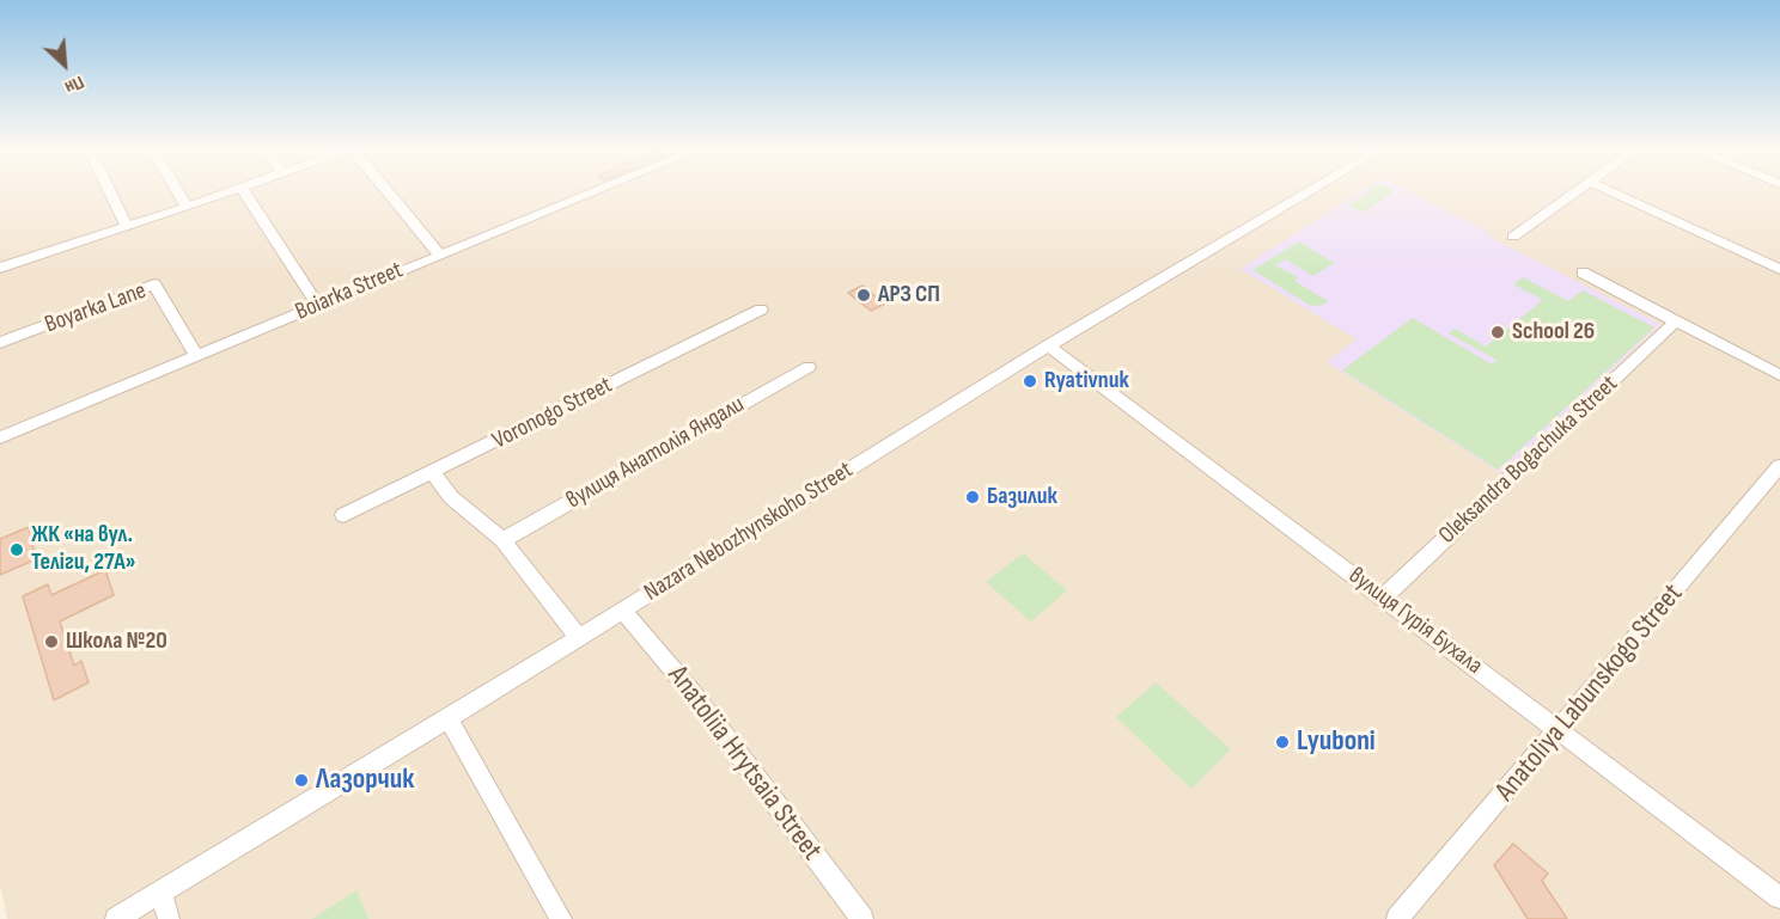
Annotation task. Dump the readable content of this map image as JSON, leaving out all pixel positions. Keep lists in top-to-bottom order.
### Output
{
  "streets": {
    "street": [
      "Boiarka Street",
      "Boyarka Lane",
      "Voronogo Street",
      "вулиця Анатолія Яндали",
      "Oleksandra Bogachuka Street",
      "Nazara Nebozhynskoho Street",
      "вулиця Гурія Бухала",
      "Anatoliya Labunskogo Street",
      "Anatoliia Hrytsaia Street"
    ]
  },
  "crossings": [
    ["Boiarka Street", "Boyarka Lane"],
    ["Oleksandra Bogachuka Street", "вулиця Гурія Бухала"],
    ["Nazara Nebozhynskoho Street", "вулиця Гурія Бухала"],
    ["Nazara Nebozhynskoho Street", "Anatoliia Hrytsaia Street"],
    ["вулиця Гурія Бухала", "Anatoliya Labunskogo Street"]
  ],
  "places": [
    "АРЗ СП",
    "School 26",
    "Ryativnuk",
    "Базилик",
    "ЖК «на вул. Теліги, 27А»",
    "Школа №20",
    "Lyuboni",
    "Лазорчик"
  ],
  "north": "bottom right"
}
